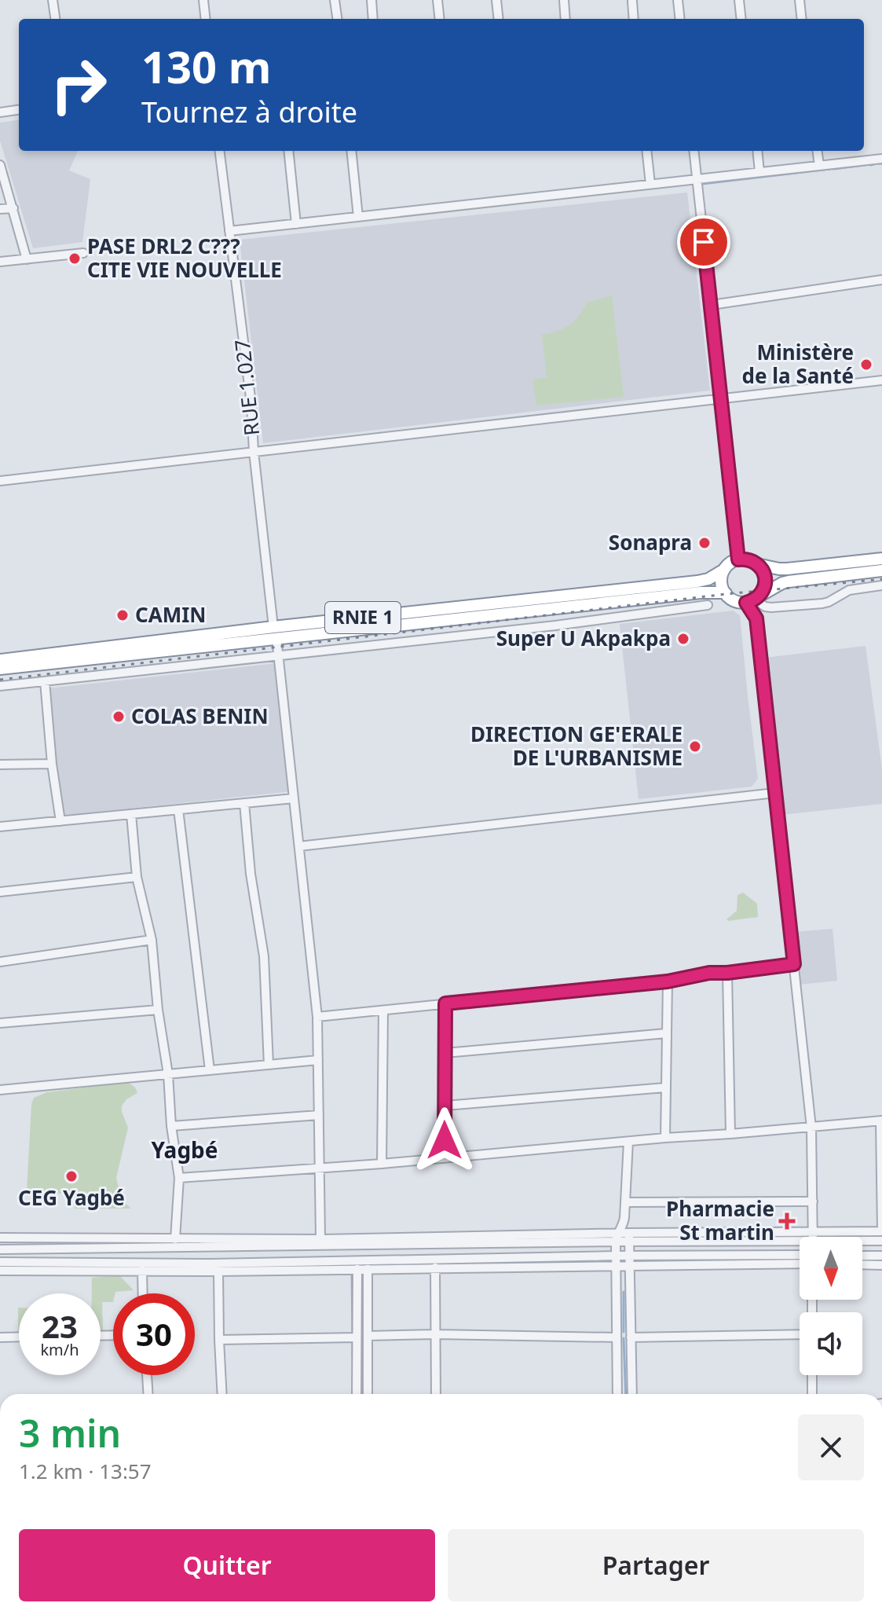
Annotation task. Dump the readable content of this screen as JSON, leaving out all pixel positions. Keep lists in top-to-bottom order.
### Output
{
  "streets": {
    "highway": ["RNIE 1"],
    "street": ["RUE 1.027"]
  },
  "crossings": [
    ["RUE 1.027", "RNIE 1"]
  ],
  "districts": ["Yagbé"],
  "places": {
    "other": [
      "PASE DRL2 C??? CITE VIE NOUVELLE",
      "Ministère de la Santé",
      "Sonapra",
      "CAMIN",
      "Super U Akpakpa",
      "COLAS BENIN",
      "DIRECTION GE'ERALE DE L'URBANISME",
      "CEG Yagbé"
    ],
    "health": ["Pharmacie St martin"]
  },
  "north": "bottom",
  "page": {
    "turn": ["130 m", "Tournez à droite"],
    "speed": "23 km/h",
    "limit": "30",
    "heading": ["3 min", "1.2 km · 13:57"],
    "buttons": ["Quitter", "Partager"]
  }
}
